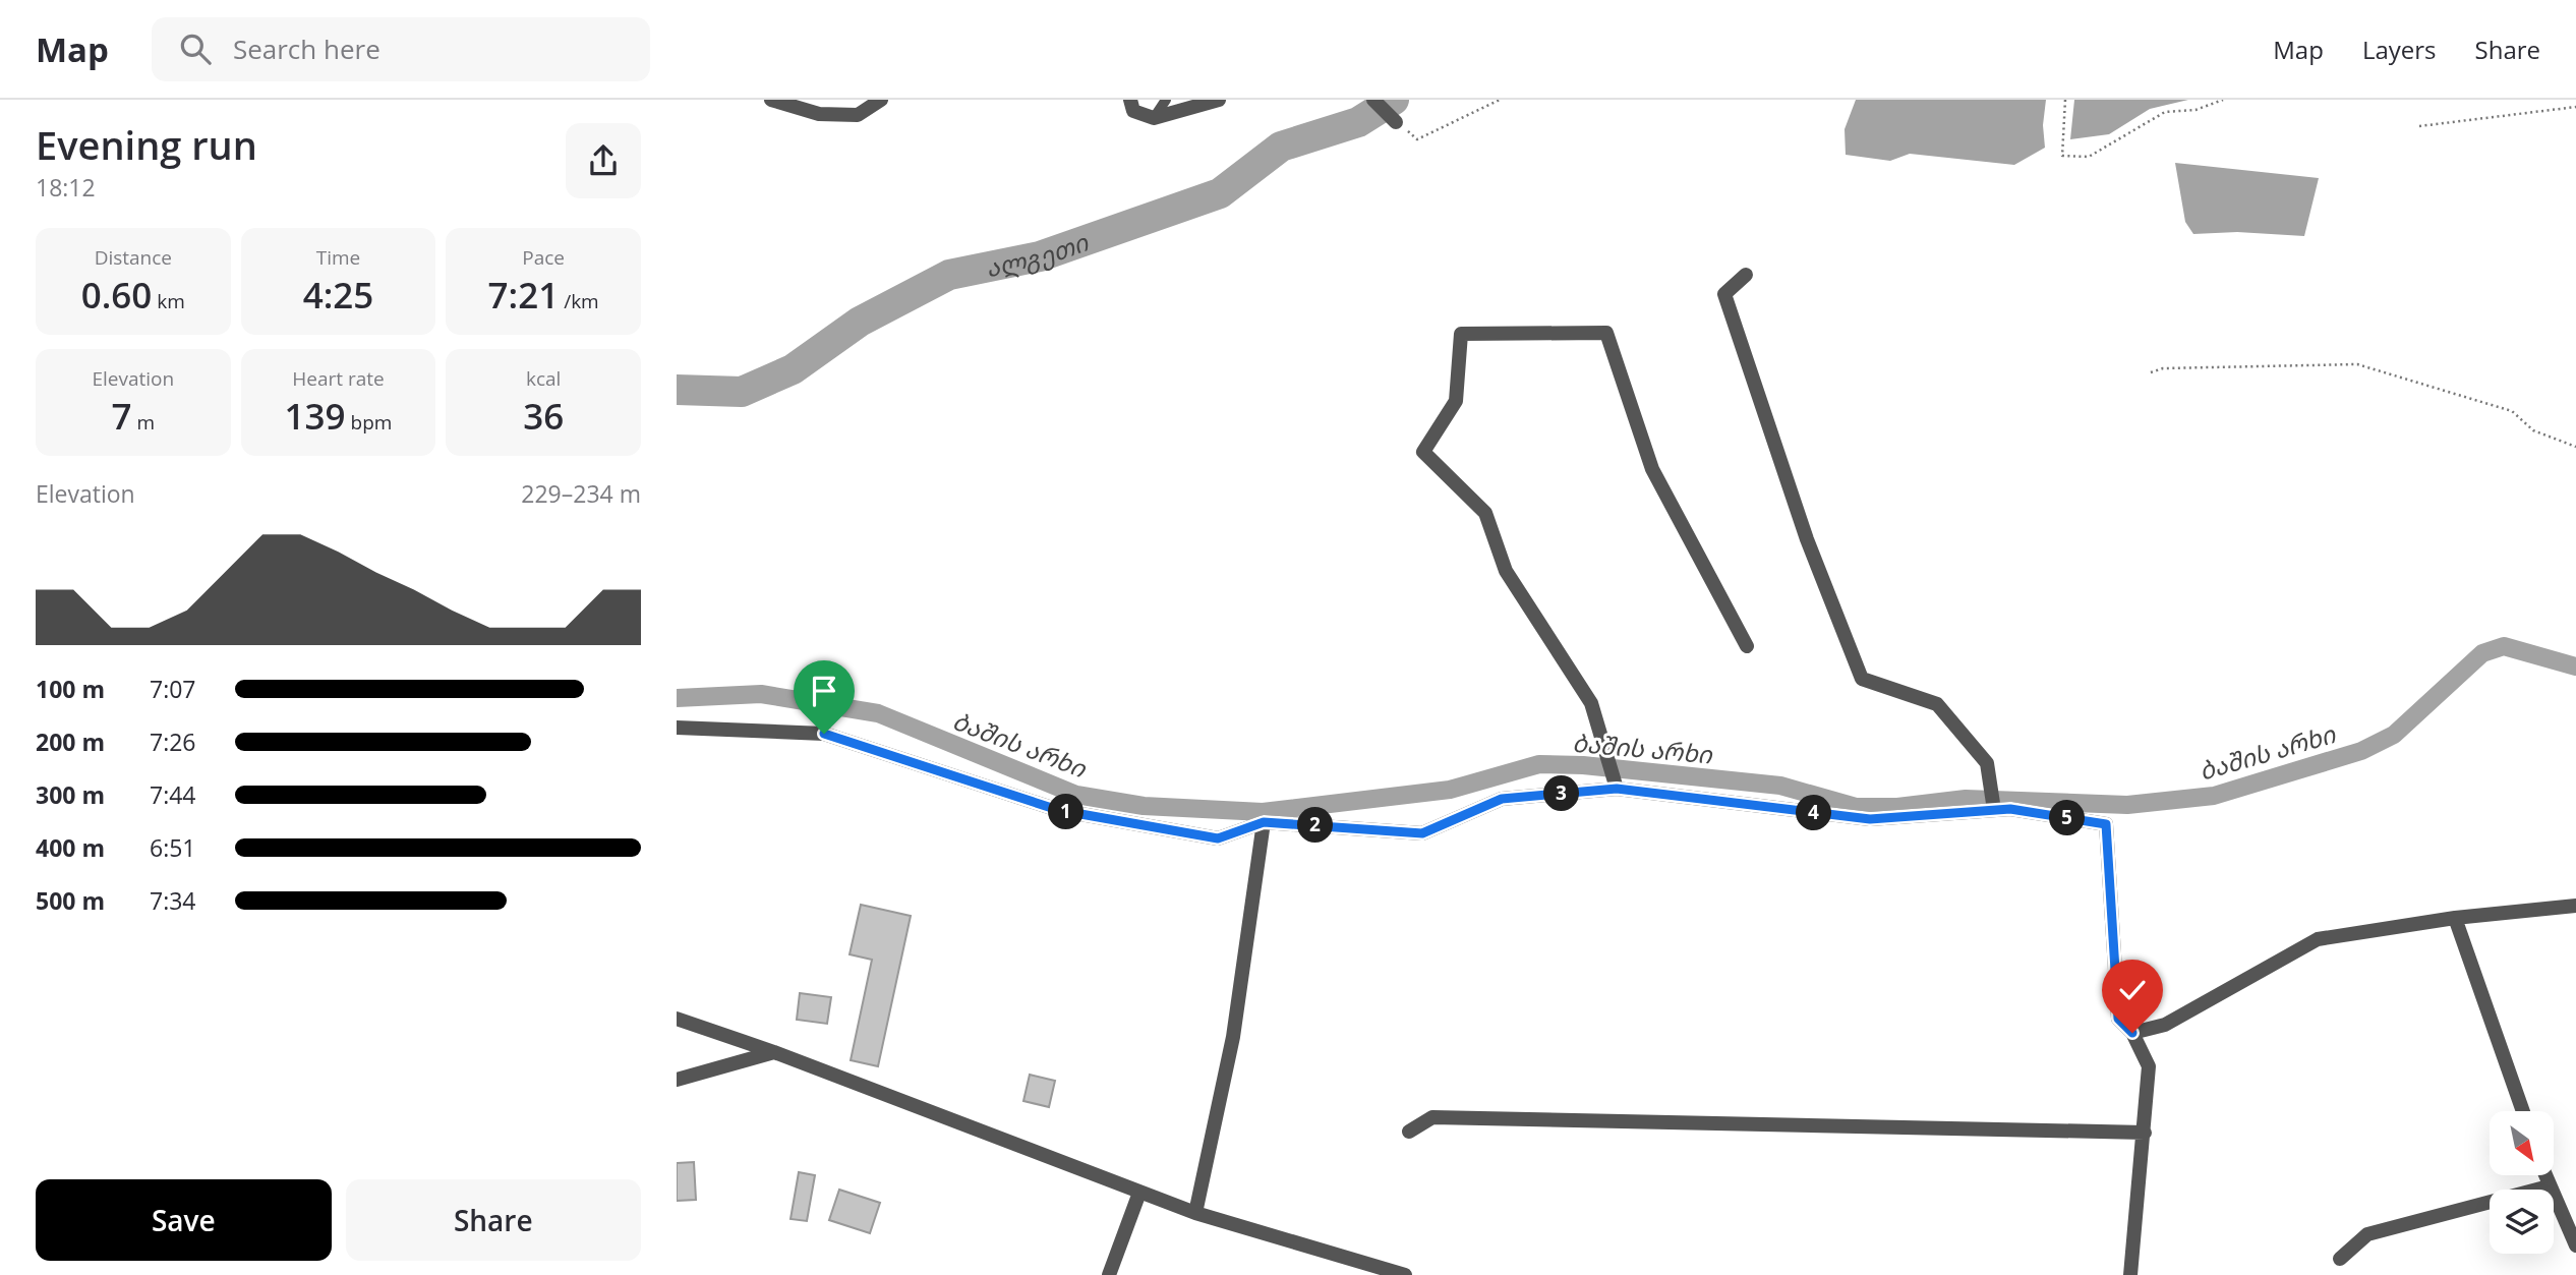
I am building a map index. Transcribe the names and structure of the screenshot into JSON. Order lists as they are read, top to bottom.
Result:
{
  "water": ["ალგეთი", "ბაშის არხი"],
  "north": "bottom right",
  "page": {
    "header": "Map",
    "search": "Search here",
    "nav": ["Map", "Layers", "Share"],
    "heading": ["Evening run", "18:12"],
    "stats": [
      ["Distance", "0.60 km"],
      ["Time", "4:25"],
      ["Pace", "7:21 /km"],
      ["Elevation", "7 m"],
      ["Heart rate", "139 bpm"],
      ["kcal", "36"]
    ],
    "chart": ["Elevation", "229–234 m"],
    "list": [
      {
        "name": "100 m",
        "note": "7:07"
      },
      {
        "name": "200 m",
        "note": "7:26"
      },
      {
        "name": "300 m",
        "note": "7:44"
      },
      {
        "name": "400 m",
        "note": "6:51"
      },
      {
        "name": "500 m",
        "note": "7:34"
      }
    ],
    "pins": [
      "3",
      "1",
      "4",
      "5",
      "2"
    ],
    "buttons": ["Save", "Share"]
  }
}
